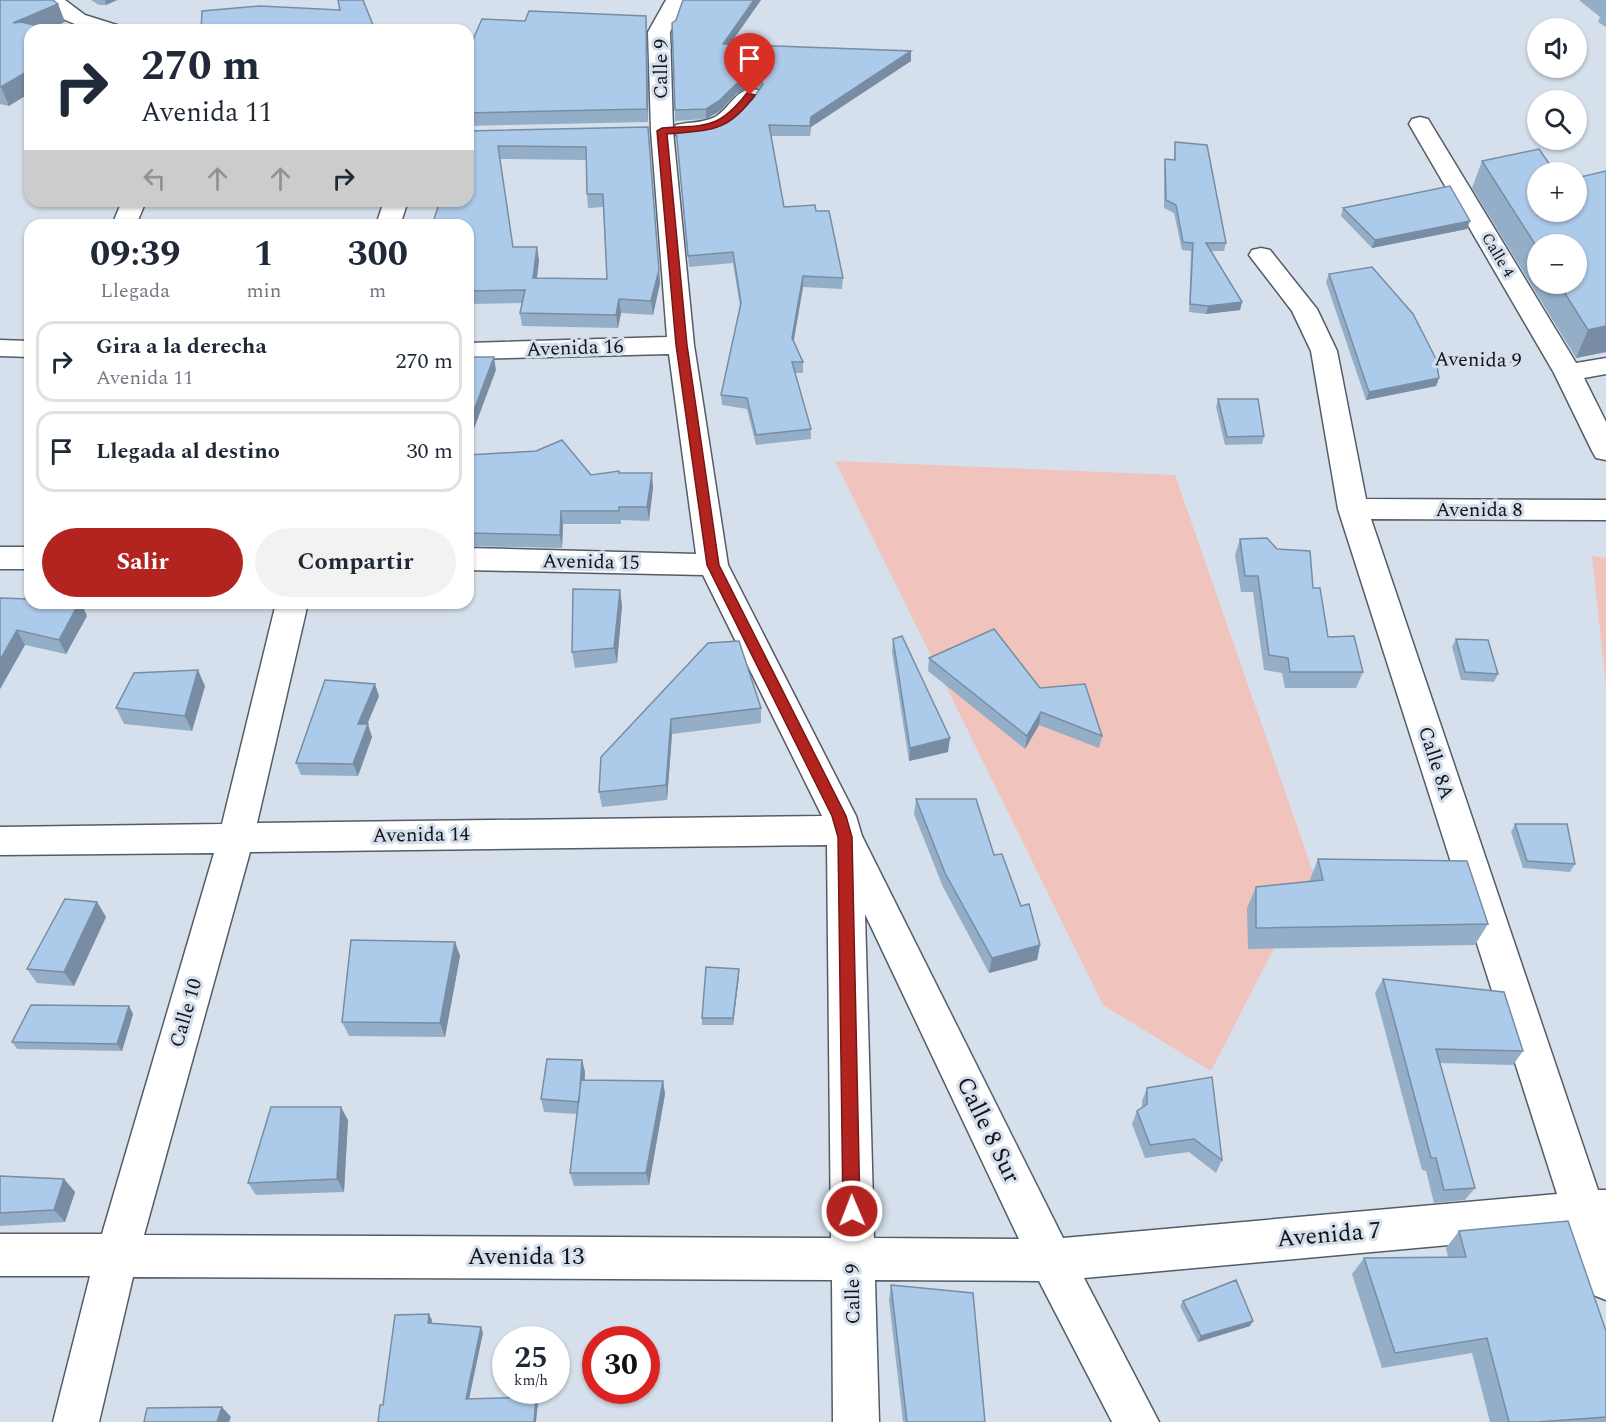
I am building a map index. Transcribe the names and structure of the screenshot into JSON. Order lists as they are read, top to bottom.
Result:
{
  "streets": {
    "street": [
      "Calle 9",
      "Calle 4",
      "Avenida 16",
      "Avenida 8",
      "Avenida 15",
      "Calle 8A",
      "Avenida 14",
      "Calle 10",
      "Calle 8 Sur",
      "Avenida 7",
      "Avenida 13"
    ],
    "path": ["Avenida 9"]
  },
  "crossings": [
    ["Calle 9", "Avenida 16"],
    ["Calle 9", "Avenida 15"],
    ["Calle 9", "Avenida 14"],
    ["Calle 9", "Calle 8 Sur"],
    ["Calle 9", "Avenida 13"],
    ["Calle 4", "Avenida 9"],
    ["Avenida 8", "Calle 8A"],
    ["Calle 8A", "Avenida 7"],
    ["Avenida 14", "Calle 10"],
    ["Avenida 14", "Calle 8 Sur"],
    ["Calle 10", "Avenida 13"],
    ["Calle 8 Sur", "Avenida 7"],
    ["Calle 8 Sur", "Avenida 13"],
    ["Avenida 7", "Avenida 13"]
  ],
  "page": {
    "map_buttons": ["+", "−"],
    "turn": ["270 m", "Avenida 11"],
    "eta": [
      "09:39",
      "Llegada",
      "1",
      "min",
      "300",
      "m"
    ],
    "list": [
      {
        "name": "Gira a la derecha",
        "note": "Avenida 11",
        "value": "270 m"
      },
      {
        "name": "Llegada al destino",
        "value": "30 m"
      }
    ],
    "buttons": ["Salir", "Compartir"],
    "speed": "25 km/h",
    "limit": "30"
  }
}
